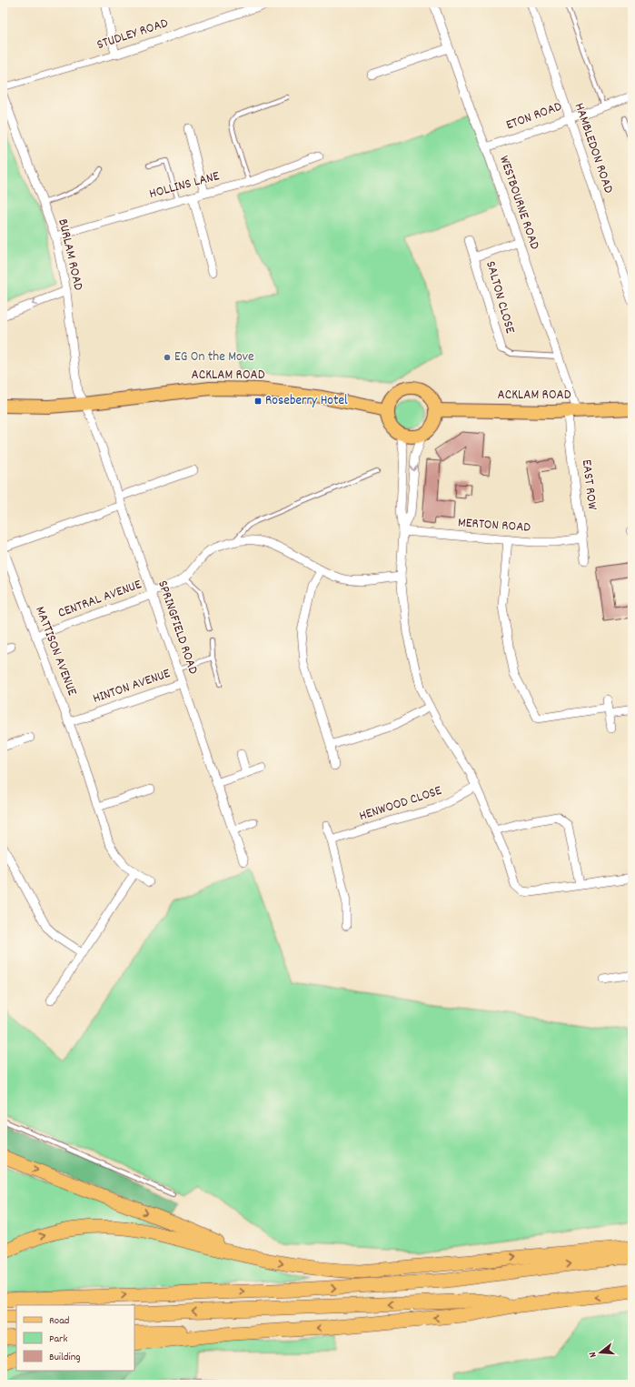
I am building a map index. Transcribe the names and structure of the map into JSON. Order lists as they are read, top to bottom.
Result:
{
  "streets": {
    "main road": ["ACKLAM ROAD"],
    "street": [
      "STUDLEY ROAD",
      "ETON ROAD",
      "HAMBLEDON ROAD",
      "HOLLINS LANE",
      "WESTBOURNE ROAD",
      "BURLAM ROAD",
      "SALTON CLOSE",
      "EAST ROW",
      "MERTON ROAD",
      "CENTRAL AVENUE",
      "SPRINGFIELD ROAD",
      "MATTISON AVENUE",
      "HINTON AVENUE",
      "HENWOOD CLOSE"
    ]
  },
  "crossings": [
    ["ETON ROAD", "HAMBLEDON ROAD"],
    ["ETON ROAD", "WESTBOURNE ROAD"],
    ["HOLLINS LANE", "BURLAM ROAD"],
    ["WESTBOURNE ROAD", "SALTON CLOSE"],
    ["WESTBOURNE ROAD", "ACKLAM ROAD"],
    ["WESTBOURNE ROAD", "EAST ROW"],
    ["BURLAM ROAD", "ACKLAM ROAD"],
    ["BURLAM ROAD", "SPRINGFIELD ROAD"],
    ["ACKLAM ROAD", "EAST ROW"],
    ["ACKLAM ROAD", "SPRINGFIELD ROAD"],
    ["EAST ROW", "MERTON ROAD"],
    ["CENTRAL AVENUE", "SPRINGFIELD ROAD"],
    ["CENTRAL AVENUE", "MATTISON AVENUE"],
    ["SPRINGFIELD ROAD", "HINTON AVENUE"],
    ["MATTISON AVENUE", "HINTON AVENUE"]
  ],
  "places": {
    "other": ["EG On the Move"],
    "transit": ["Roseberry Hotel"]
  },
  "legend": ["Road", "Park", "Building"],
  "north": "left"
}
